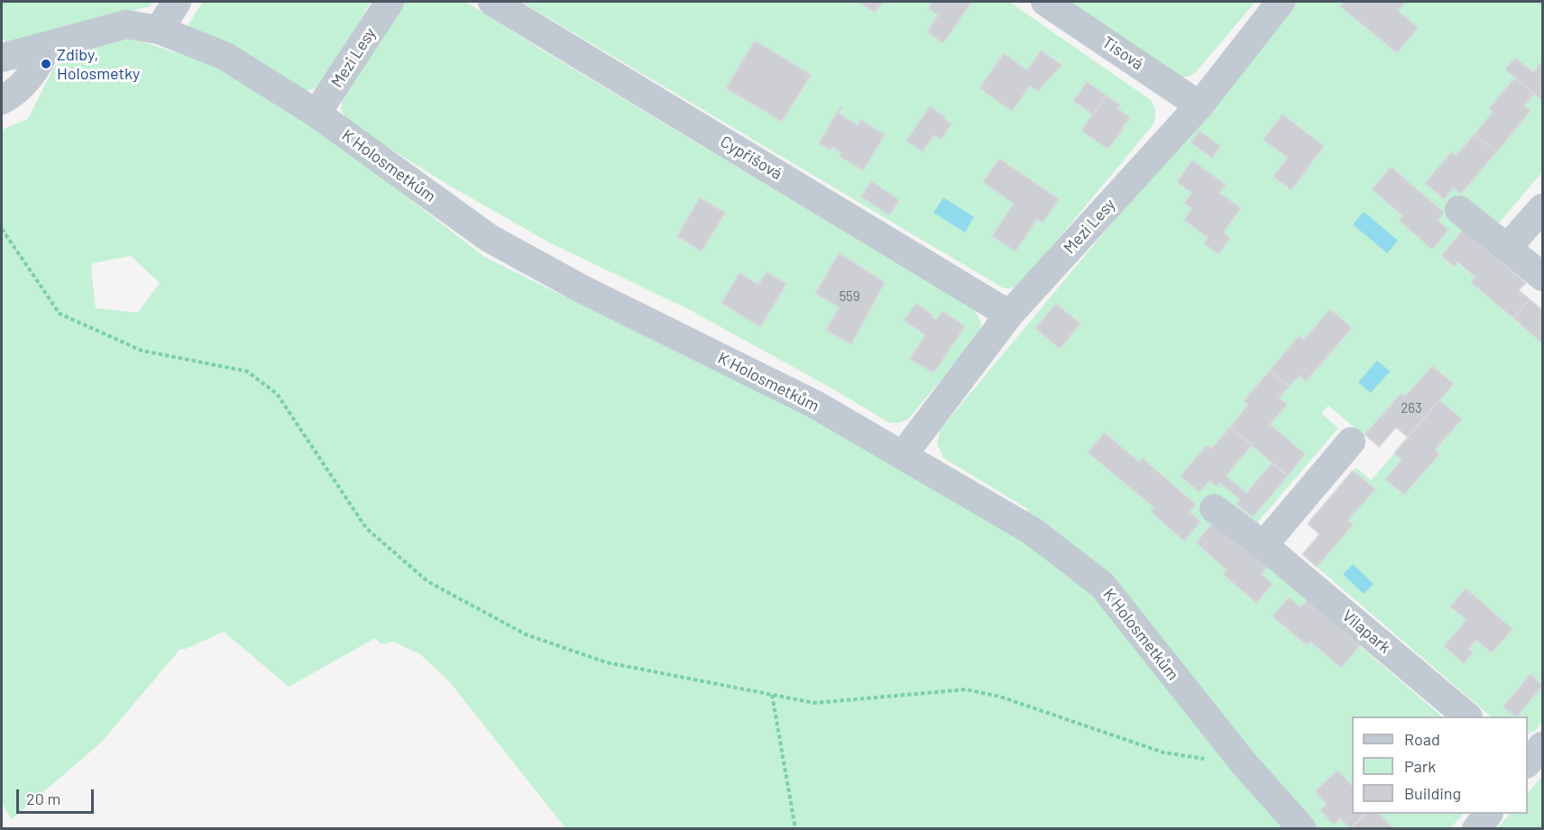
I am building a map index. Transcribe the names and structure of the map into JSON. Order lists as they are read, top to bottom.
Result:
{
  "streets": {
    "street": [
      "Tisová",
      "Mezi Lesy",
      "Cypřišová",
      "K Holosmetkům",
      "Vilapark"
    ]
  },
  "crossings": [
    ["Tisová", "Mezi Lesy"],
    ["Mezi Lesy", "Cypřišová"],
    ["Mezi Lesy", "K Holosmetkům"]
  ],
  "places": ["Zdiby, Holosmetky"],
  "house_numbers": ["559", "263"],
  "legend": ["Road", "Park", "Building"],
  "scale_bar": "20 m"
}
